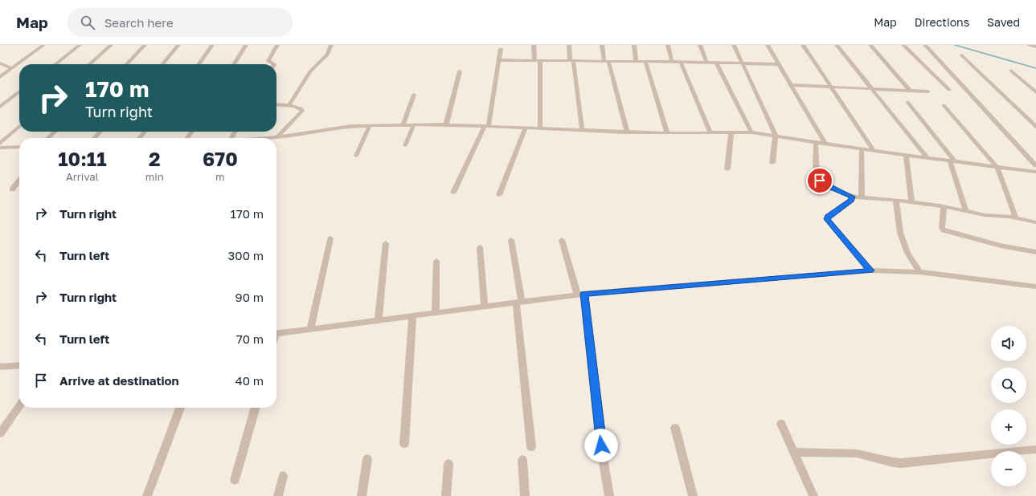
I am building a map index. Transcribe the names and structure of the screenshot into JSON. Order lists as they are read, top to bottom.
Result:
{
  "page": {
    "header": "Map",
    "search": "Search here",
    "nav": ["Map", "Directions", "Saved"],
    "turn": ["170 m", "Turn right"],
    "eta": [
      "10:11",
      "Arrival",
      "2",
      "min",
      "670",
      "m"
    ],
    "list": [
      {
        "name": "Turn right",
        "value": "170 m"
      },
      {
        "name": "Turn left",
        "value": "300 m"
      },
      {
        "name": "Turn right",
        "value": "90 m"
      },
      {
        "name": "Turn left",
        "value": "70 m"
      },
      {
        "name": "Arrive at destination",
        "value": "40 m"
      }
    ],
    "map_buttons": ["+", "−"]
  }
}
